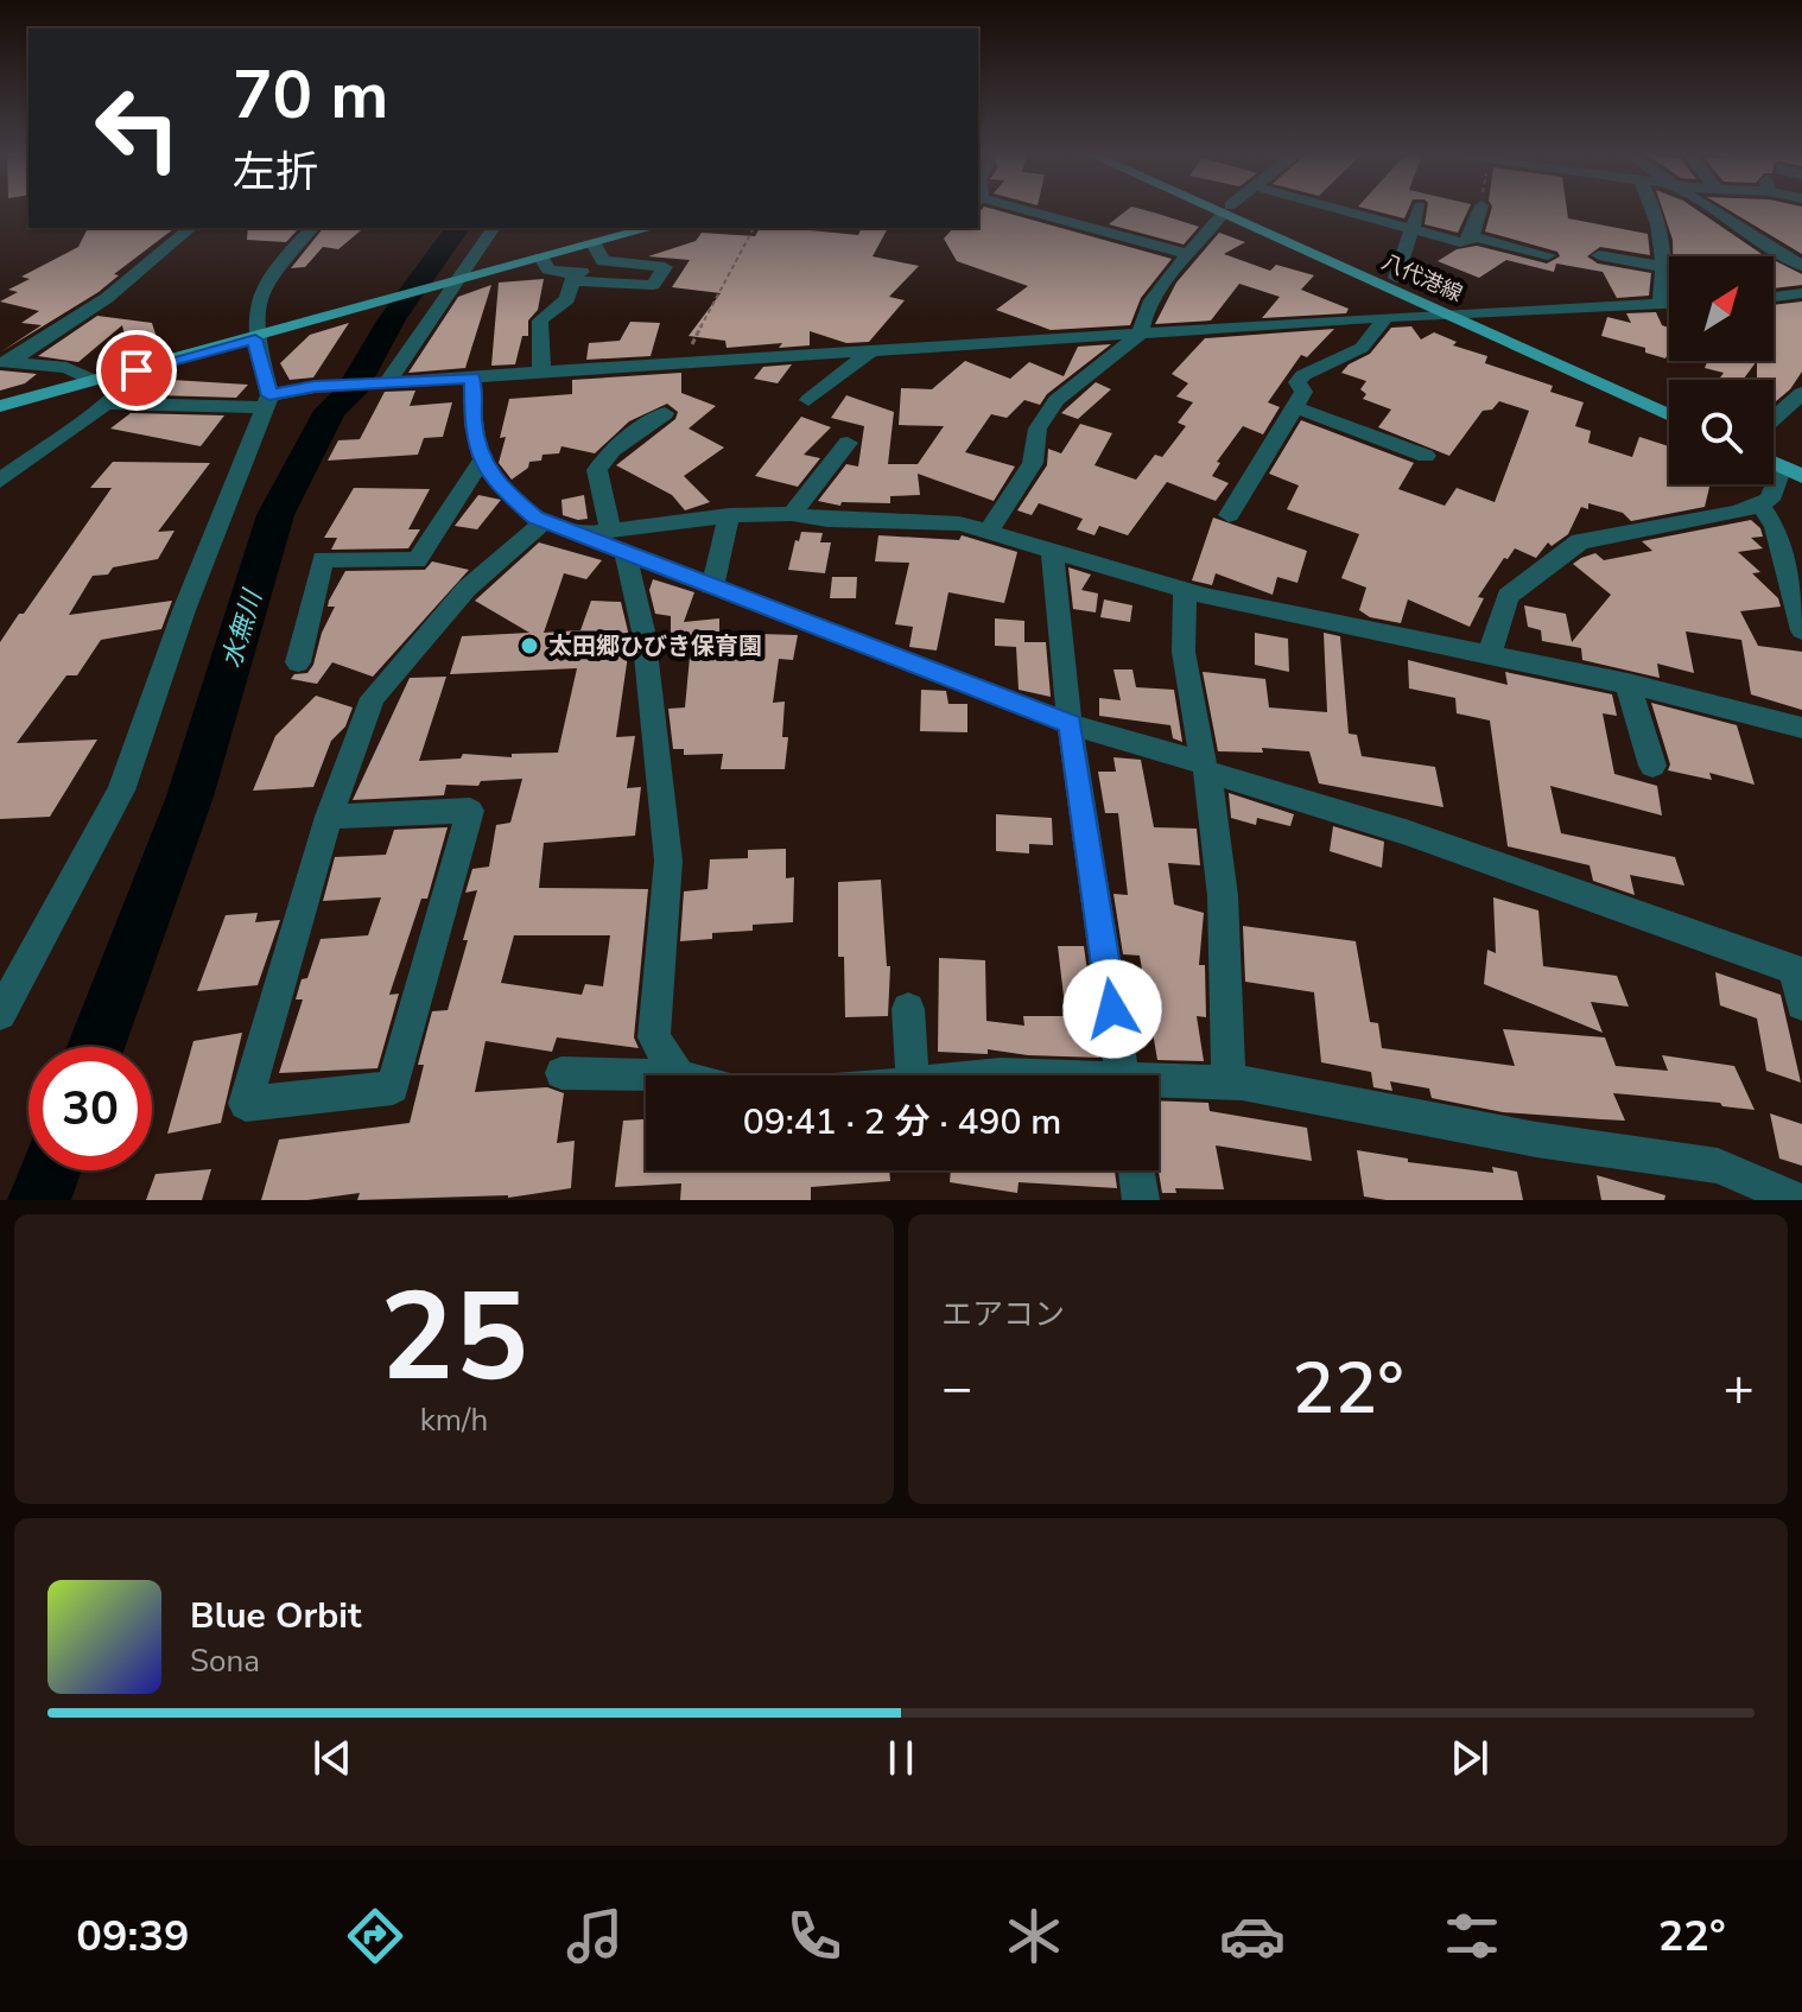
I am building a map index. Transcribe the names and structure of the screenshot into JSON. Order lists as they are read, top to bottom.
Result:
{
  "streets": {
    "main road": ["八代港線"]
  },
  "water": ["水無川"],
  "places": ["太田郷ひびき保育園"],
  "north": "top right",
  "page": {
    "turn": ["70 m", "左折"],
    "limit": "30",
    "trip": "09:41 · 2 分 · 490 m",
    "tile": [
      ["25", "km/h"],
      "エアコン"
    ],
    "heat": ["−", "22°", "+"],
    "song": ["Blue Orbit", "Sona"],
    "tabs": ["09:39", "22°"]
  }
}
